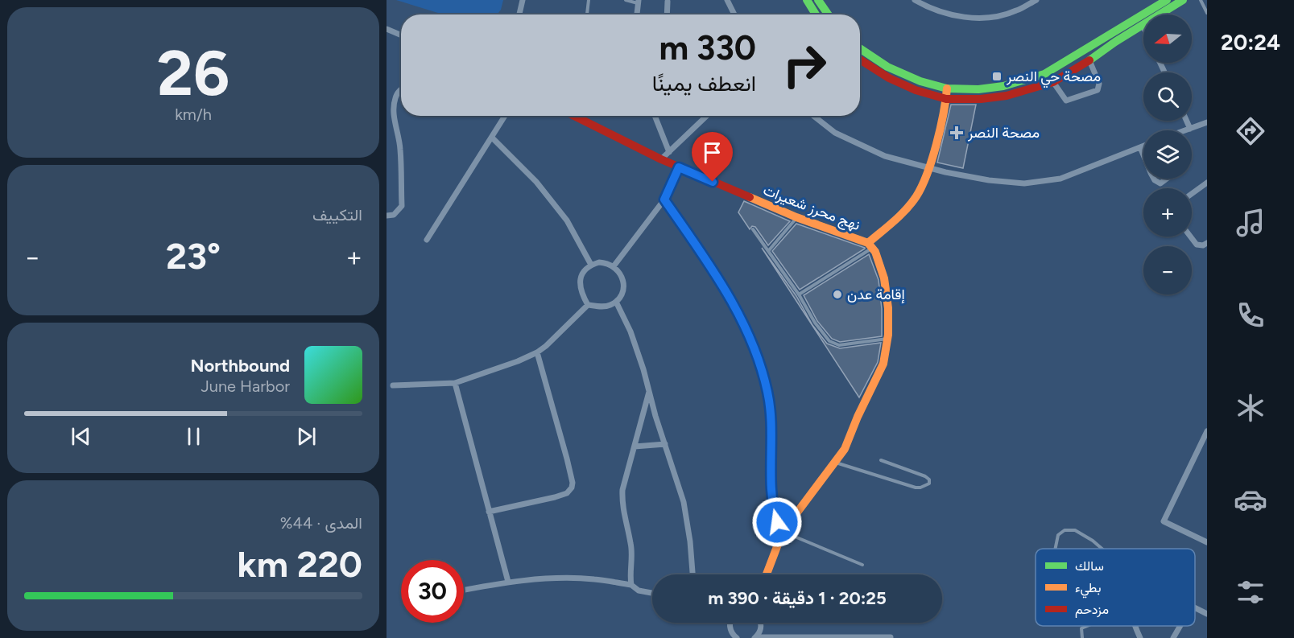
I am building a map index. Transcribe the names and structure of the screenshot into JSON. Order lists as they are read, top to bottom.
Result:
{
  "streets": {
    "street": ["نهج محرز شعيرات"]
  },
  "places": {
    "transit": ["مصحة حي النصر"],
    "health": ["مصحة النصر"],
    "other": ["إقامة عدن"]
  },
  "legend": ["سالك", "بطيء", "مزدحم"],
  "north": "left",
  "page": {
    "tabs": "20:24",
    "tile": [
      ["26", "km/h"],
      "التكييف",
      ["المدى · 44%", "220 km"]
    ],
    "map_buttons": ["+", "−"],
    "turn": ["330 m", "انعطف يمينًا"],
    "heat": ["−", "23°", "+"],
    "song": ["Northbound", "June Harbor"],
    "limit": "30",
    "trip": "20:25 · 1 دقيقة · 390 m"
  }
}
